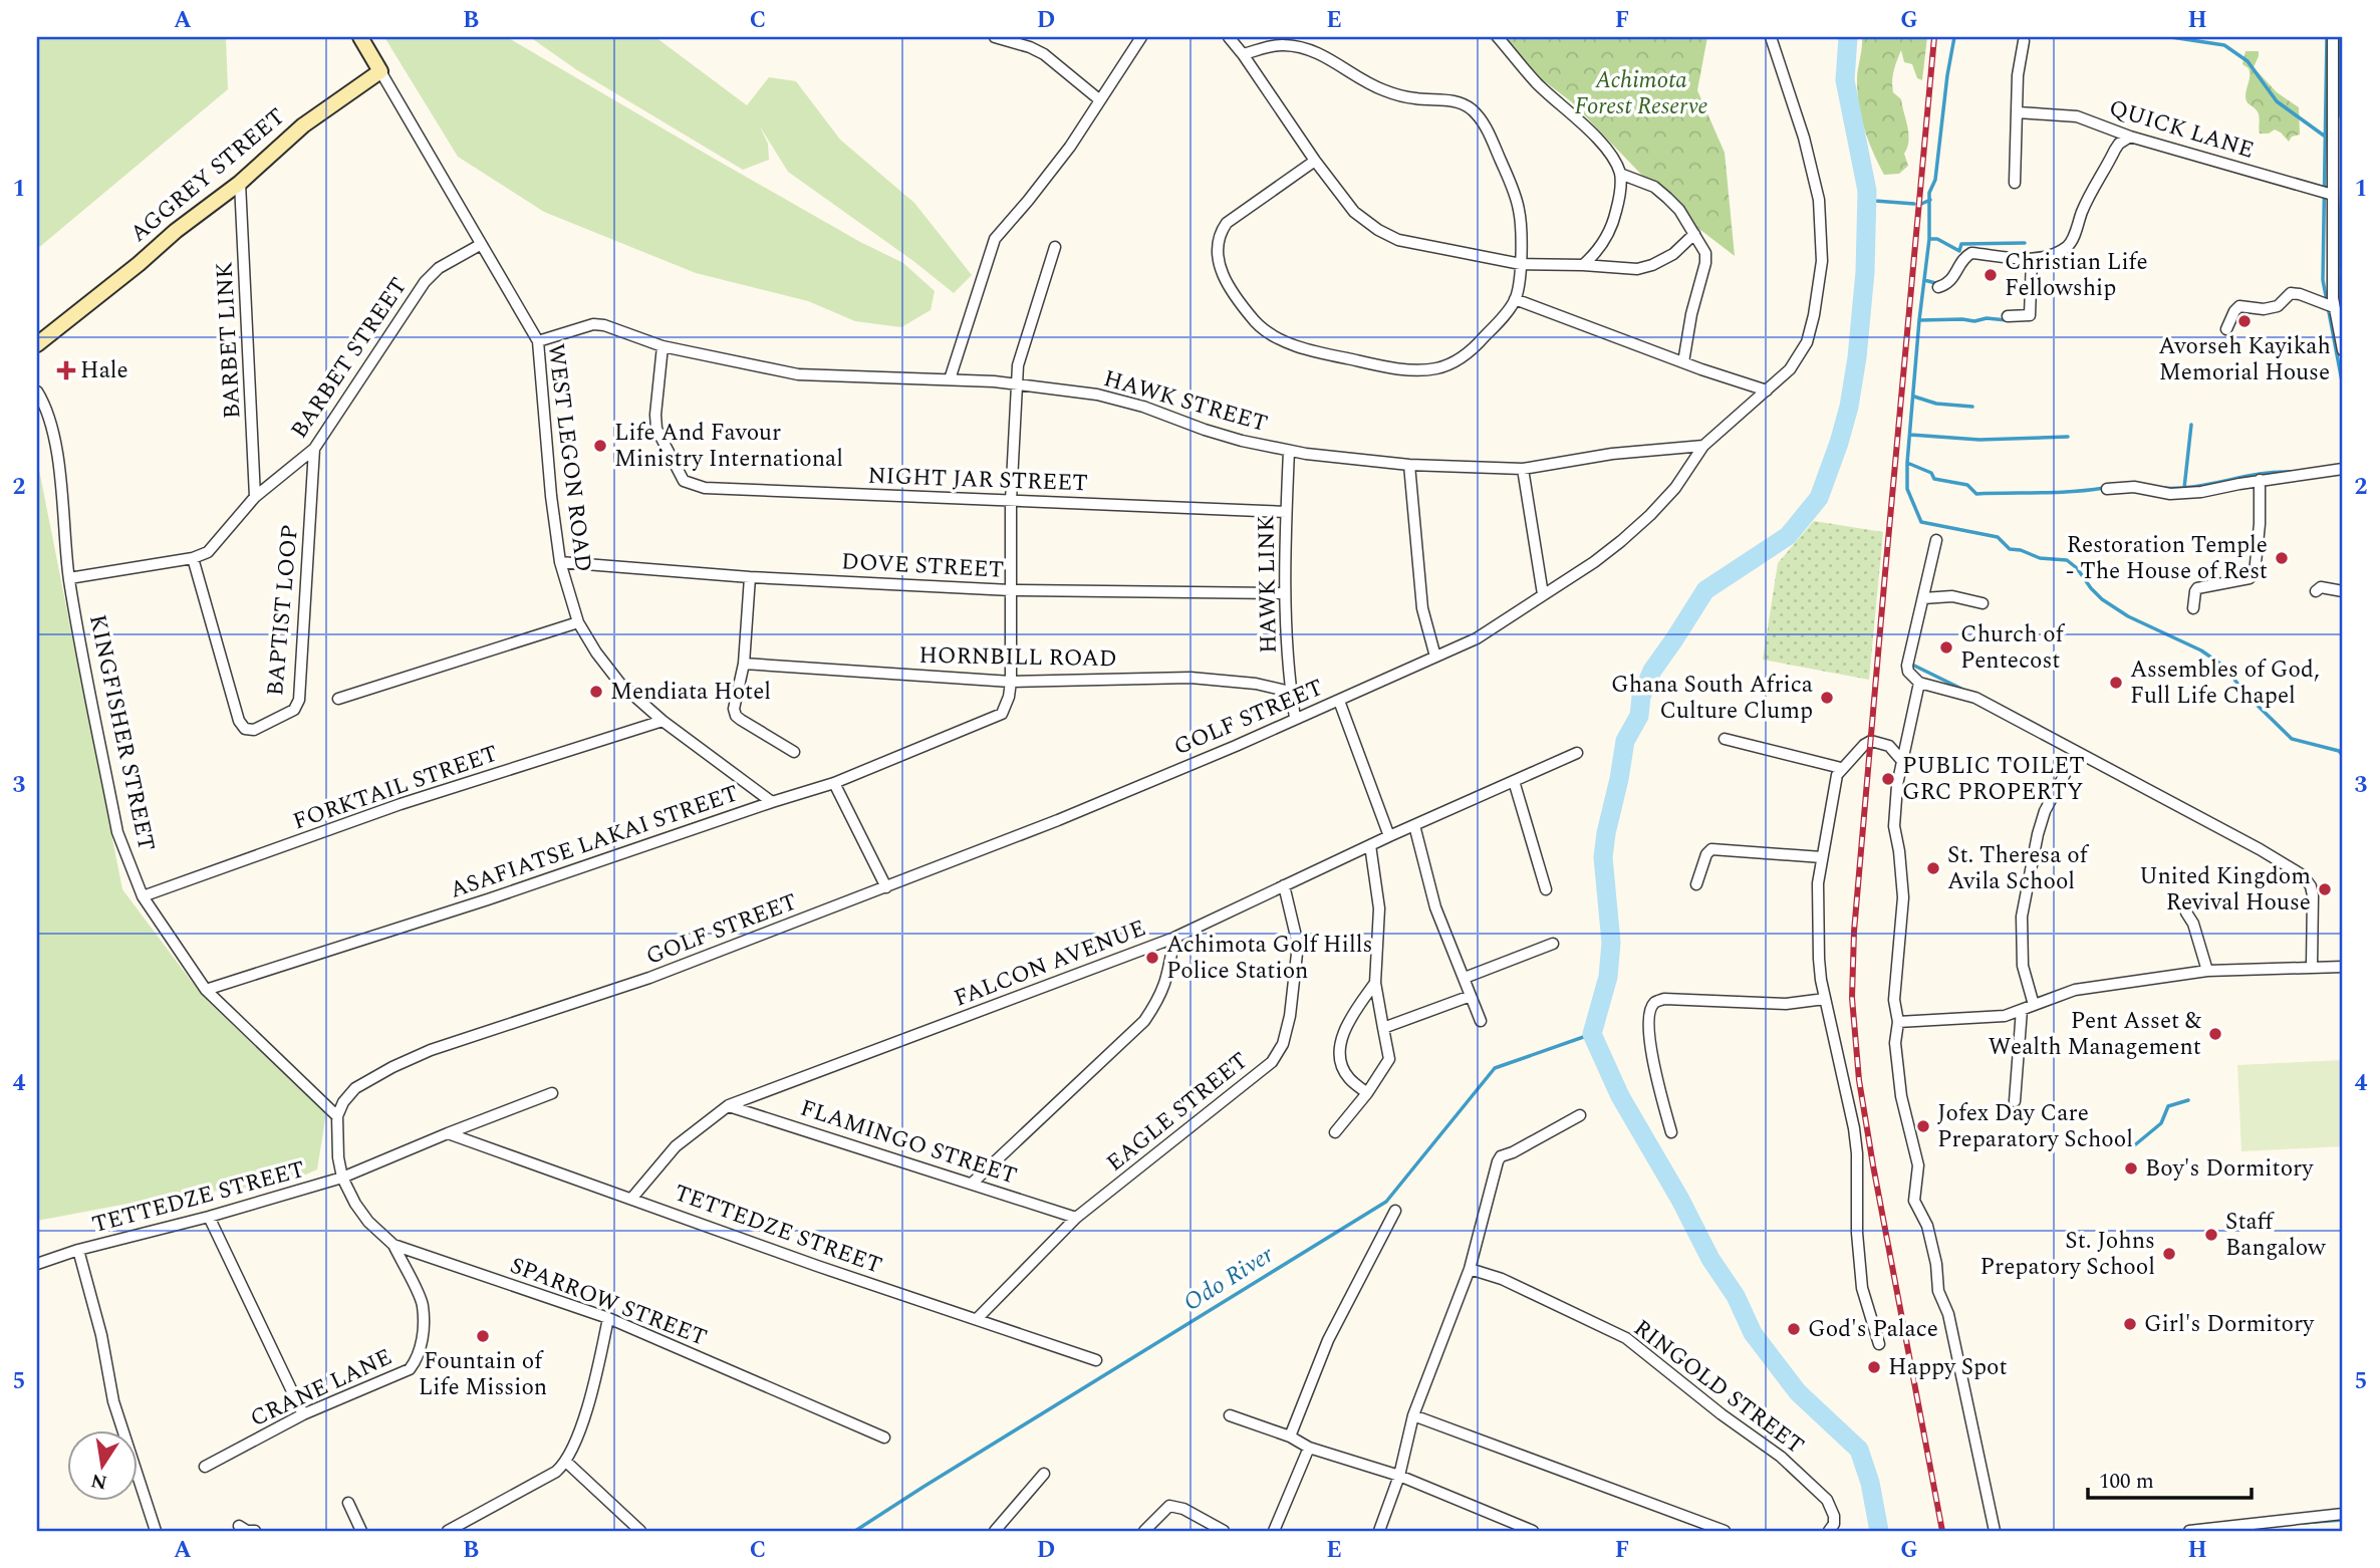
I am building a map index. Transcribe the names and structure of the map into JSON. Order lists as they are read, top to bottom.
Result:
{
  "streets": {
    "main road": ["AGGREY STREET"],
    "street": [
      "QUICK LANE",
      "BARBET LINK",
      "BARBET STREET",
      "HAWK STREET",
      "WEST LEGON ROAD",
      "NIGHT JAR STREET",
      "DOVE STREET",
      "HAWK LINK",
      "BAPTIST LOOP",
      "HORNBILL ROAD",
      "GOLF STREET",
      "KINGFISHER STREET",
      "FORKTAIL STREET",
      "ASAFIATSE LAKAI STREET",
      "FALCON AVENUE",
      "EAGLE STREET",
      "FLAMINGO STREET",
      "TETTEDZE STREET",
      "SPARROW STREET",
      "RINGOLD STREET",
      "CRANE LANE"
    ]
  },
  "crossings": [
    ["AGGREY STREET", "BARBET LINK"],
    ["AGGREY STREET", "WEST LEGON ROAD"],
    ["BARBET LINK", "BARBET STREET"],
    ["BARBET STREET", "WEST LEGON ROAD"],
    ["BARBET STREET", "BAPTIST LOOP"],
    ["BARBET STREET", "KINGFISHER STREET"],
    ["HAWK STREET", "WEST LEGON ROAD"],
    ["HAWK STREET", "NIGHT JAR STREET"],
    ["HAWK STREET", "HAWK LINK"],
    ["HAWK STREET", "GOLF STREET"],
    ["WEST LEGON ROAD", "DOVE STREET"],
    ["WEST LEGON ROAD", "FORKTAIL STREET"],
    ["WEST LEGON ROAD", "ASAFIATSE LAKAI STREET"],
    ["NIGHT JAR STREET", "HAWK LINK"],
    ["DOVE STREET", "HAWK LINK"],
    ["HAWK LINK", "HORNBILL ROAD"],
    ["HAWK LINK", "GOLF STREET"],
    ["HORNBILL ROAD", "ASAFIATSE LAKAI STREET"],
    ["GOLF STREET", "KINGFISHER STREET"],
    ["KINGFISHER STREET", "FORKTAIL STREET"],
    ["KINGFISHER STREET", "ASAFIATSE LAKAI STREET"],
    ["FALCON AVENUE", "EAGLE STREET"],
    ["FALCON AVENUE", "FLAMINGO STREET"],
    ["FALCON AVENUE", "TETTEDZE STREET"],
    ["EAGLE STREET", "FLAMINGO STREET"],
    ["EAGLE STREET", "TETTEDZE STREET"],
    ["TETTEDZE STREET", "SPARROW STREET"],
    ["SPARROW STREET", "CRANE LANE"]
  ],
  "water": ["Odo River"],
  "parks": ["Achimota Forest Reserve"],
  "places": {
    "other": [
      "Christian Life Fellowship",
      "Avorseh Kayikah Memorial House",
      "Life And Favour Ministry International",
      "Restoration Temple - The House of Rest",
      "Church of Pentecost",
      "Assembles of God, Full Life Chapel",
      "Mendiata Hotel",
      "Ghana South Africa Culture Clump",
      "PUBLIC TOILET GRC PROPERTY",
      "St. Theresa of Avila School",
      "United Kingdom Revival House",
      "Achimota Golf Hills Police Station",
      "Pent Asset & Wealth Management",
      "Jofex Day Care Preparatory School",
      "Boy's Dormitory",
      "Staff Bangalow",
      "St. Johns Prepatory School",
      "Girl's Dormitory",
      "God's Palace",
      "Fountain of Life Mission",
      "Happy Spot"
    ],
    "health": ["Hale"]
  },
  "scale_bar": "100 m",
  "north": "bottom",
  "grid": {
    "columns": [
      "A",
      "B",
      "C",
      "D",
      "E",
      "F",
      "G",
      "H"
    ],
    "rows": [
      "1",
      "2",
      "3",
      "4",
      "5"
    ]
  }
}
